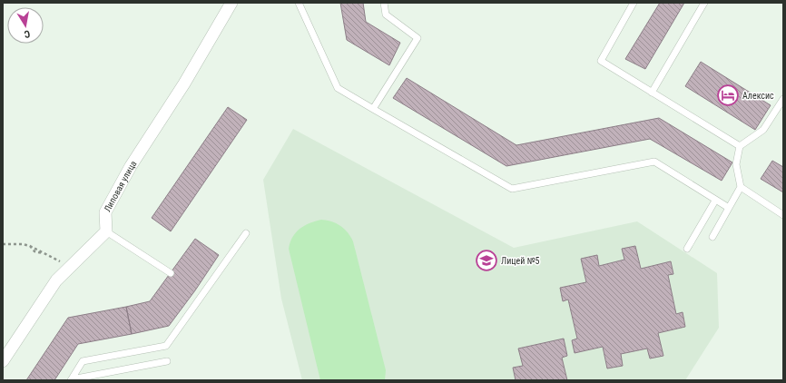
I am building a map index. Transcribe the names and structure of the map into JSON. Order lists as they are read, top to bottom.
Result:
{
  "streets": {
    "street": ["Липовая улица"]
  },
  "places": {
    "hotel": ["Алексис"],
    "school or university": ["Лицей №5"]
  },
  "north": "bottom"
}
